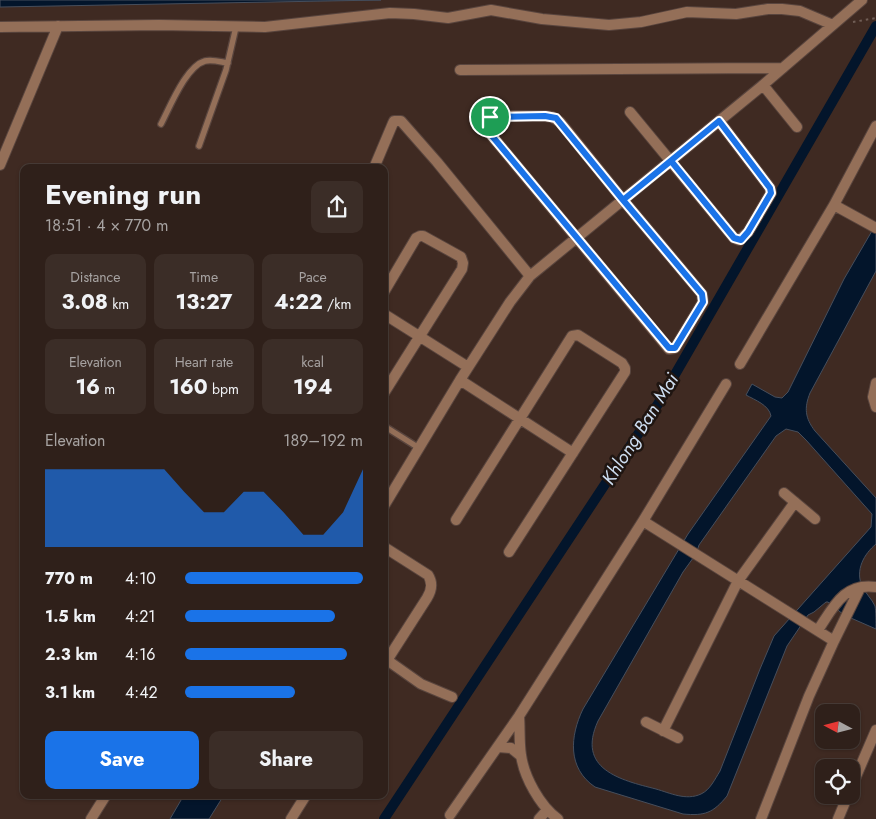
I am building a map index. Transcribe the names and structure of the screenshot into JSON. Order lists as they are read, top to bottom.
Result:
{
  "water": ["Khlong Ban Mai"],
  "north": "left",
  "page": {
    "heading": ["Evening run", "18:51 · 4 × 770 m"],
    "stats": [
      ["Distance", "3.08 km"],
      ["Time", "13:27"],
      ["Pace", "4:22 /km"],
      ["Elevation", "16 m"],
      ["Heart rate", "160 bpm"],
      ["kcal", "194"]
    ],
    "chart": ["Elevation", "189–192 m"],
    "list": [
      {
        "name": "770 m",
        "note": "4:10"
      },
      {
        "name": "1.5 km",
        "note": "4:21"
      },
      {
        "name": "2.3 km",
        "note": "4:16"
      },
      {
        "name": "3.1 km",
        "note": "4:42"
      }
    ],
    "buttons": ["Save", "Share"]
  }
}
